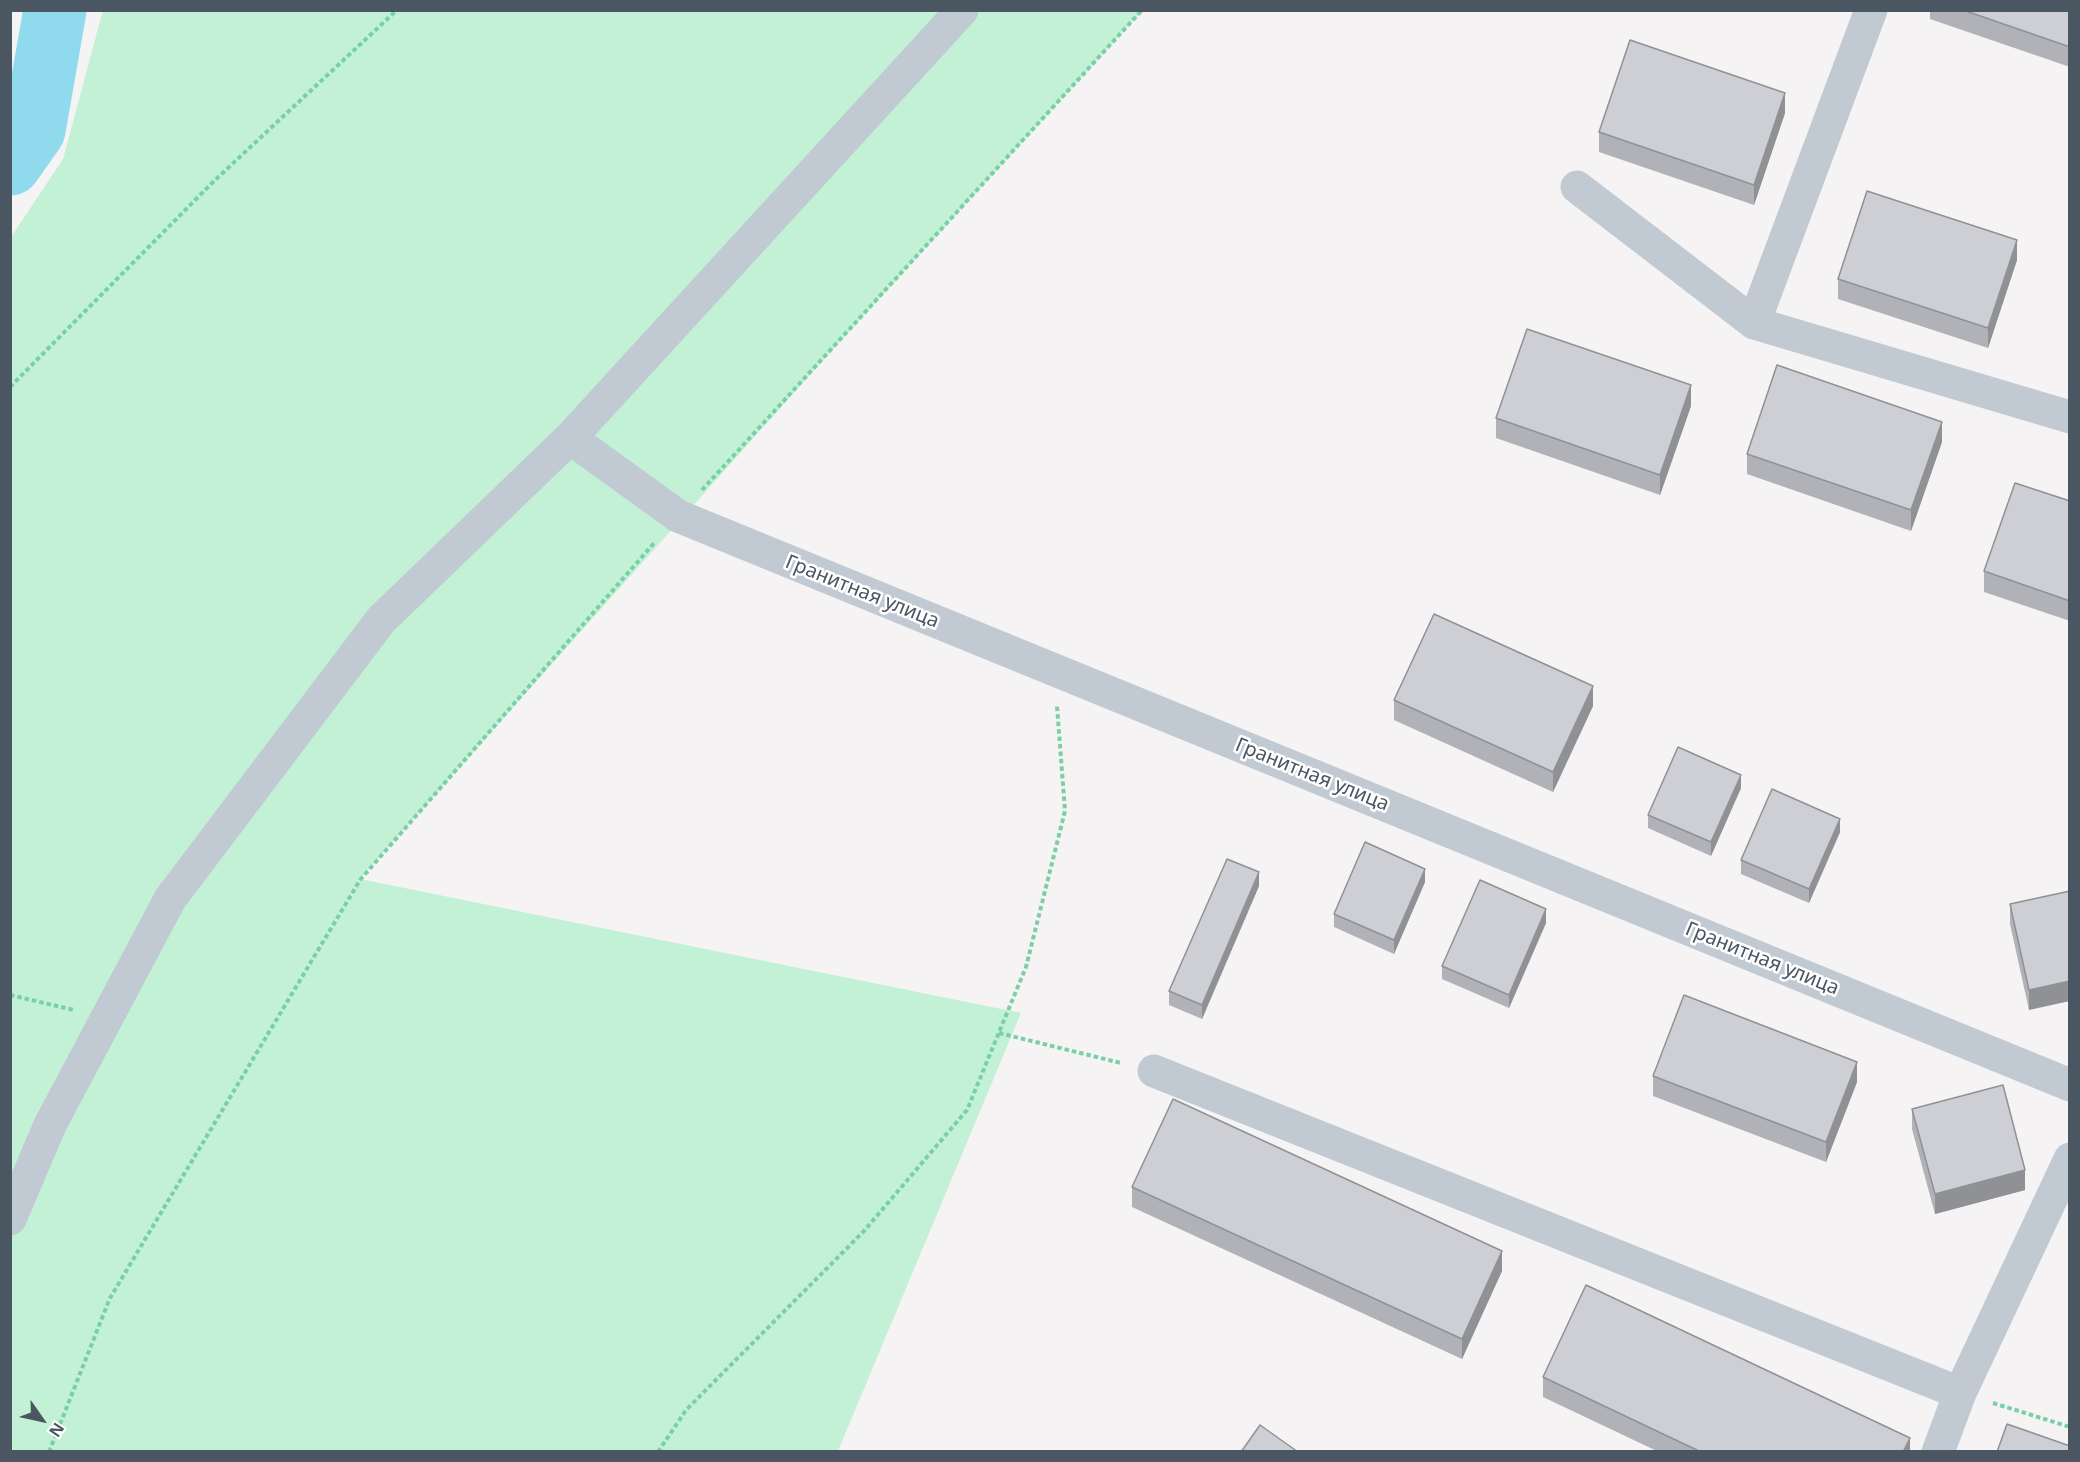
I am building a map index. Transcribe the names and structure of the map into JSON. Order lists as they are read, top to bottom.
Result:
{
  "streets": {
    "street": ["Гранитная улица"]
  },
  "north": "bottom right"
}
